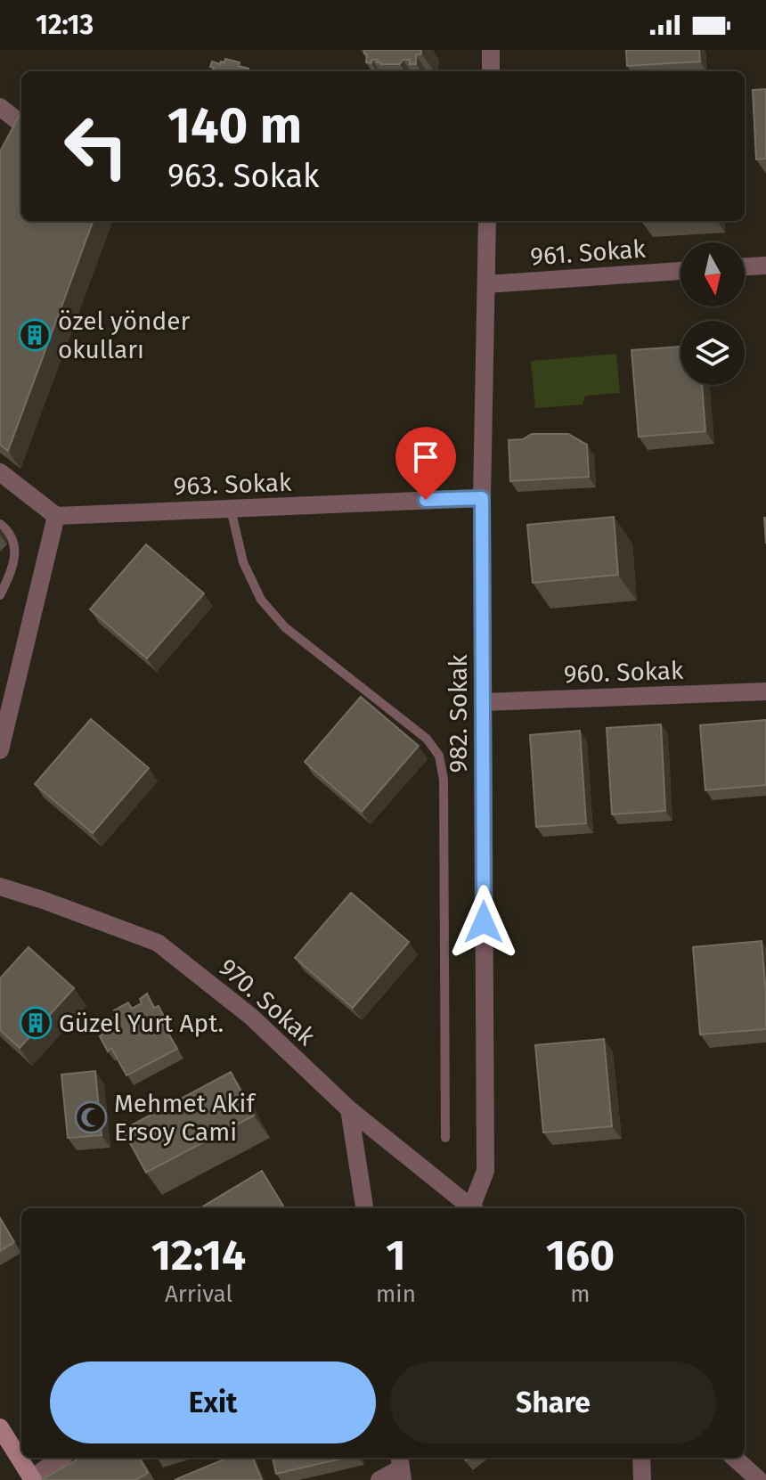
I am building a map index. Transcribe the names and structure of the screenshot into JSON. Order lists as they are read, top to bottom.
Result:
{
  "streets": {
    "street": [
      "961. Sokak",
      "963. Sokak",
      "960. Sokak",
      "982. Sokak",
      "970. Sokak"
    ]
  },
  "crossings": [
    ["961. Sokak", "982. Sokak"],
    ["963. Sokak", "982. Sokak"],
    ["960. Sokak", "982. Sokak"]
  ],
  "places": {
    "building": ["özel yönder okulları", "Güzel Yurt Apt."],
    "mosque": ["Mehmet Akif Ersoy Cami"]
  },
  "north": "bottom",
  "page": {
    "status": "12:13",
    "turn": ["140 m", "963. Sokak"],
    "eta": [
      "12:14",
      "Arrival",
      "1",
      "min",
      "160",
      "m"
    ],
    "buttons": ["Exit", "Share"]
  }
}
